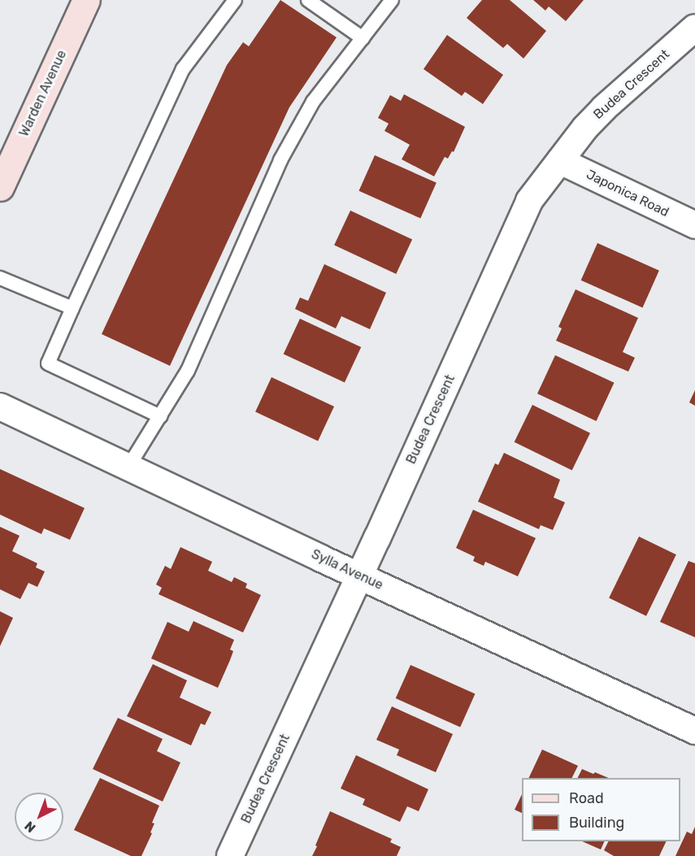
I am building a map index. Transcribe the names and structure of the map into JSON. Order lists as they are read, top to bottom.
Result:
{
  "streets": {
    "main road": ["Warden Avenue"],
    "street": ["Budea Crescent", "Japonica Road", "Sylla Avenue"]
  },
  "crossings": [
    ["Budea Crescent", "Japonica Road"],
    ["Budea Crescent", "Sylla Avenue"]
  ],
  "legend": ["Road", "Building"],
  "north": "bottom left"
}
